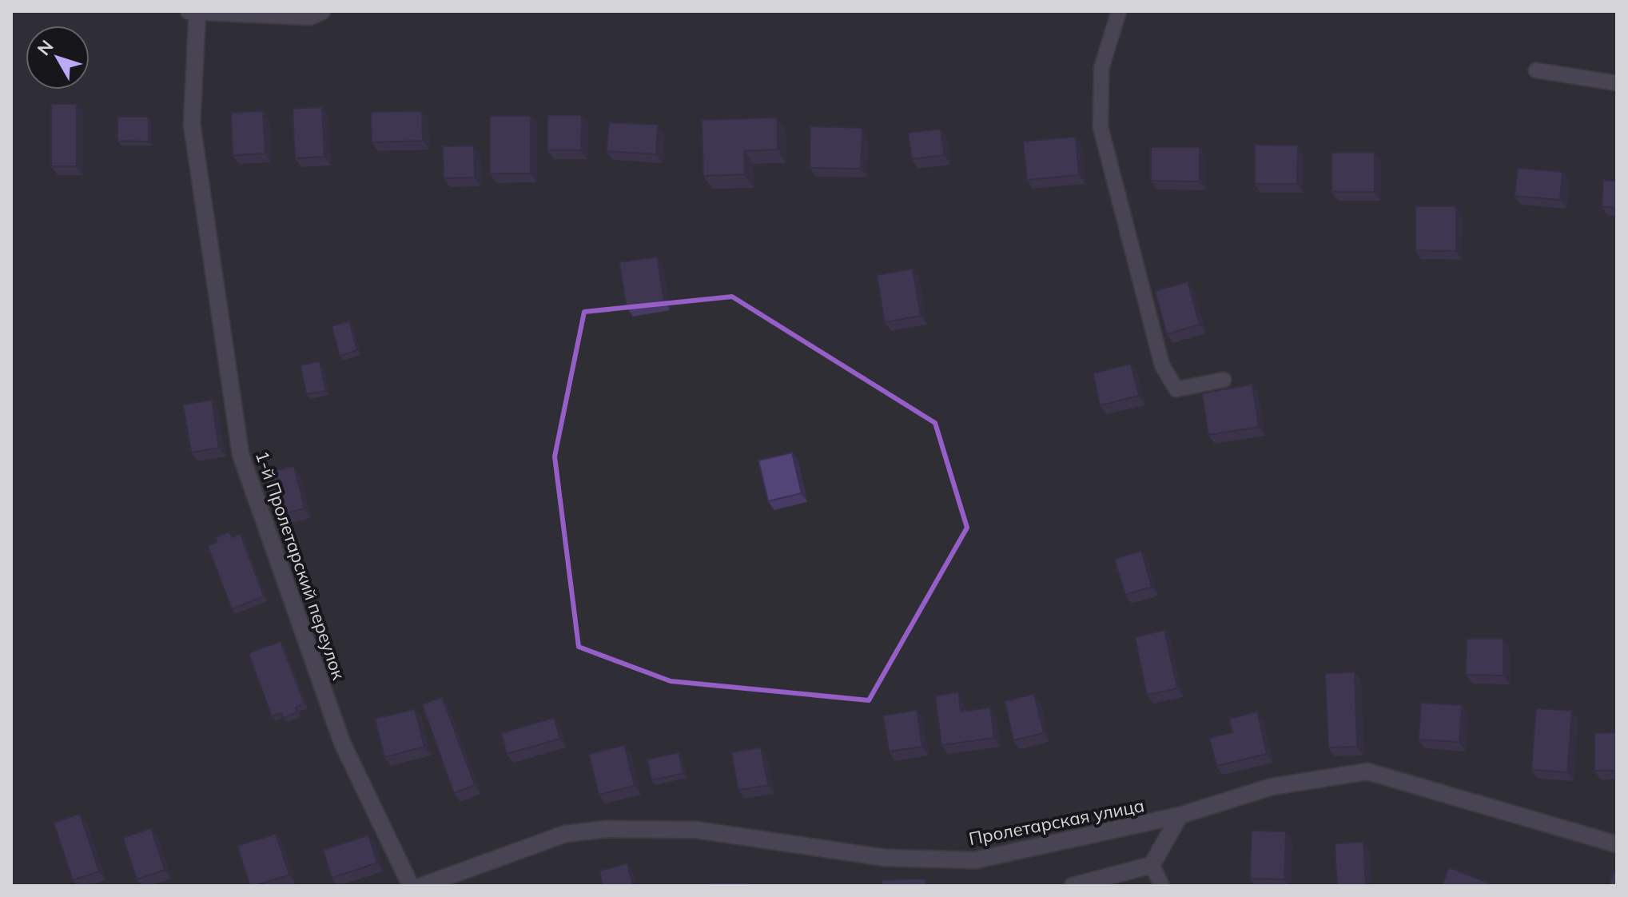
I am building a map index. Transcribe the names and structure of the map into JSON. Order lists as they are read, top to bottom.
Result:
{
  "streets": {
    "street": ["1-й Пролетарский переулок", "Пролетарская улица"]
  },
  "north": "top left"
}
